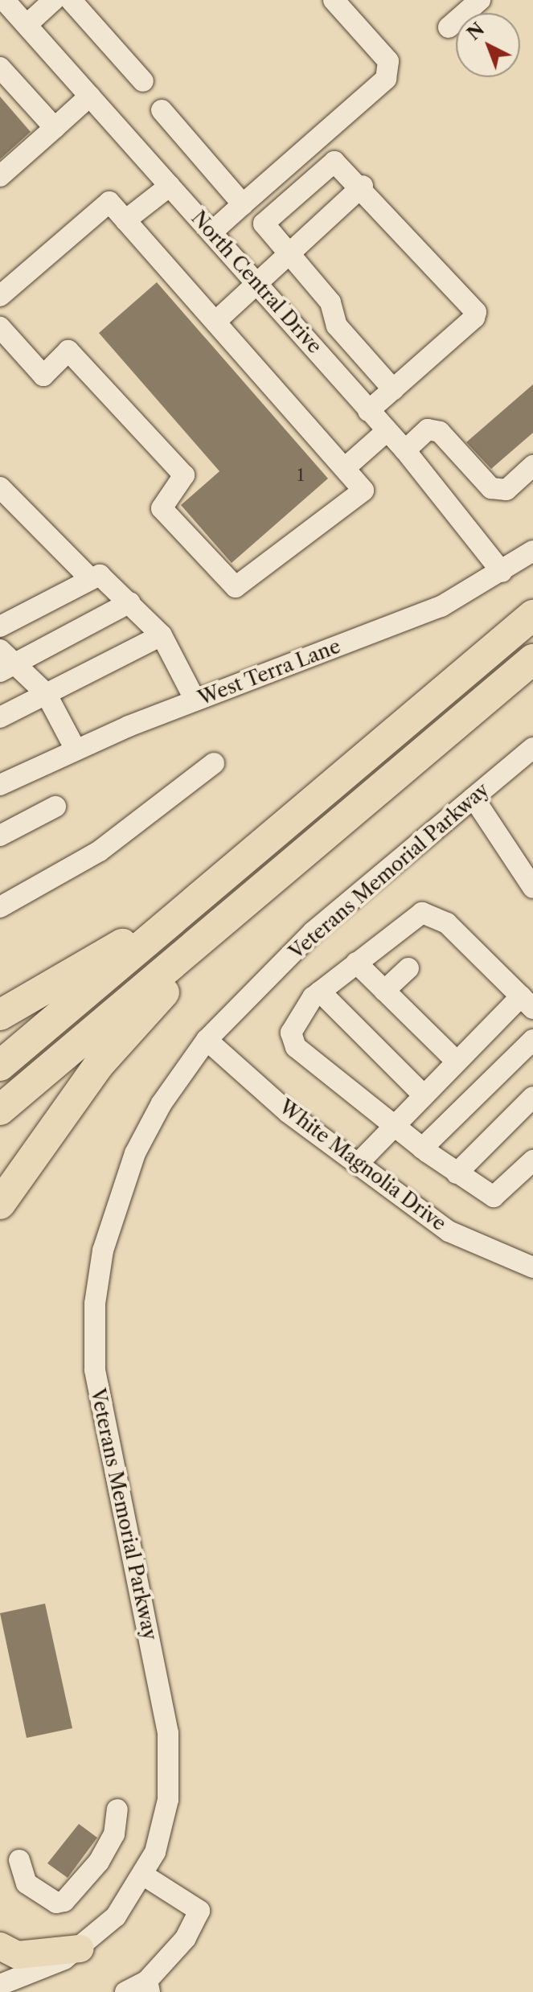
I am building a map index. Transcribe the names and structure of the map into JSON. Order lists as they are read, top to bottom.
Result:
{
  "streets": {
    "street": [
      "North Central Drive",
      "West Terra Lane",
      "Veterans Memorial Parkway",
      "White Magnolia Drive"
    ]
  },
  "crossings": [
    ["North Central Drive", "West Terra Lane"],
    ["Veterans Memorial Parkway", "White Magnolia Drive"]
  ],
  "house_numbers": ["1"],
  "north": "top left"
}
